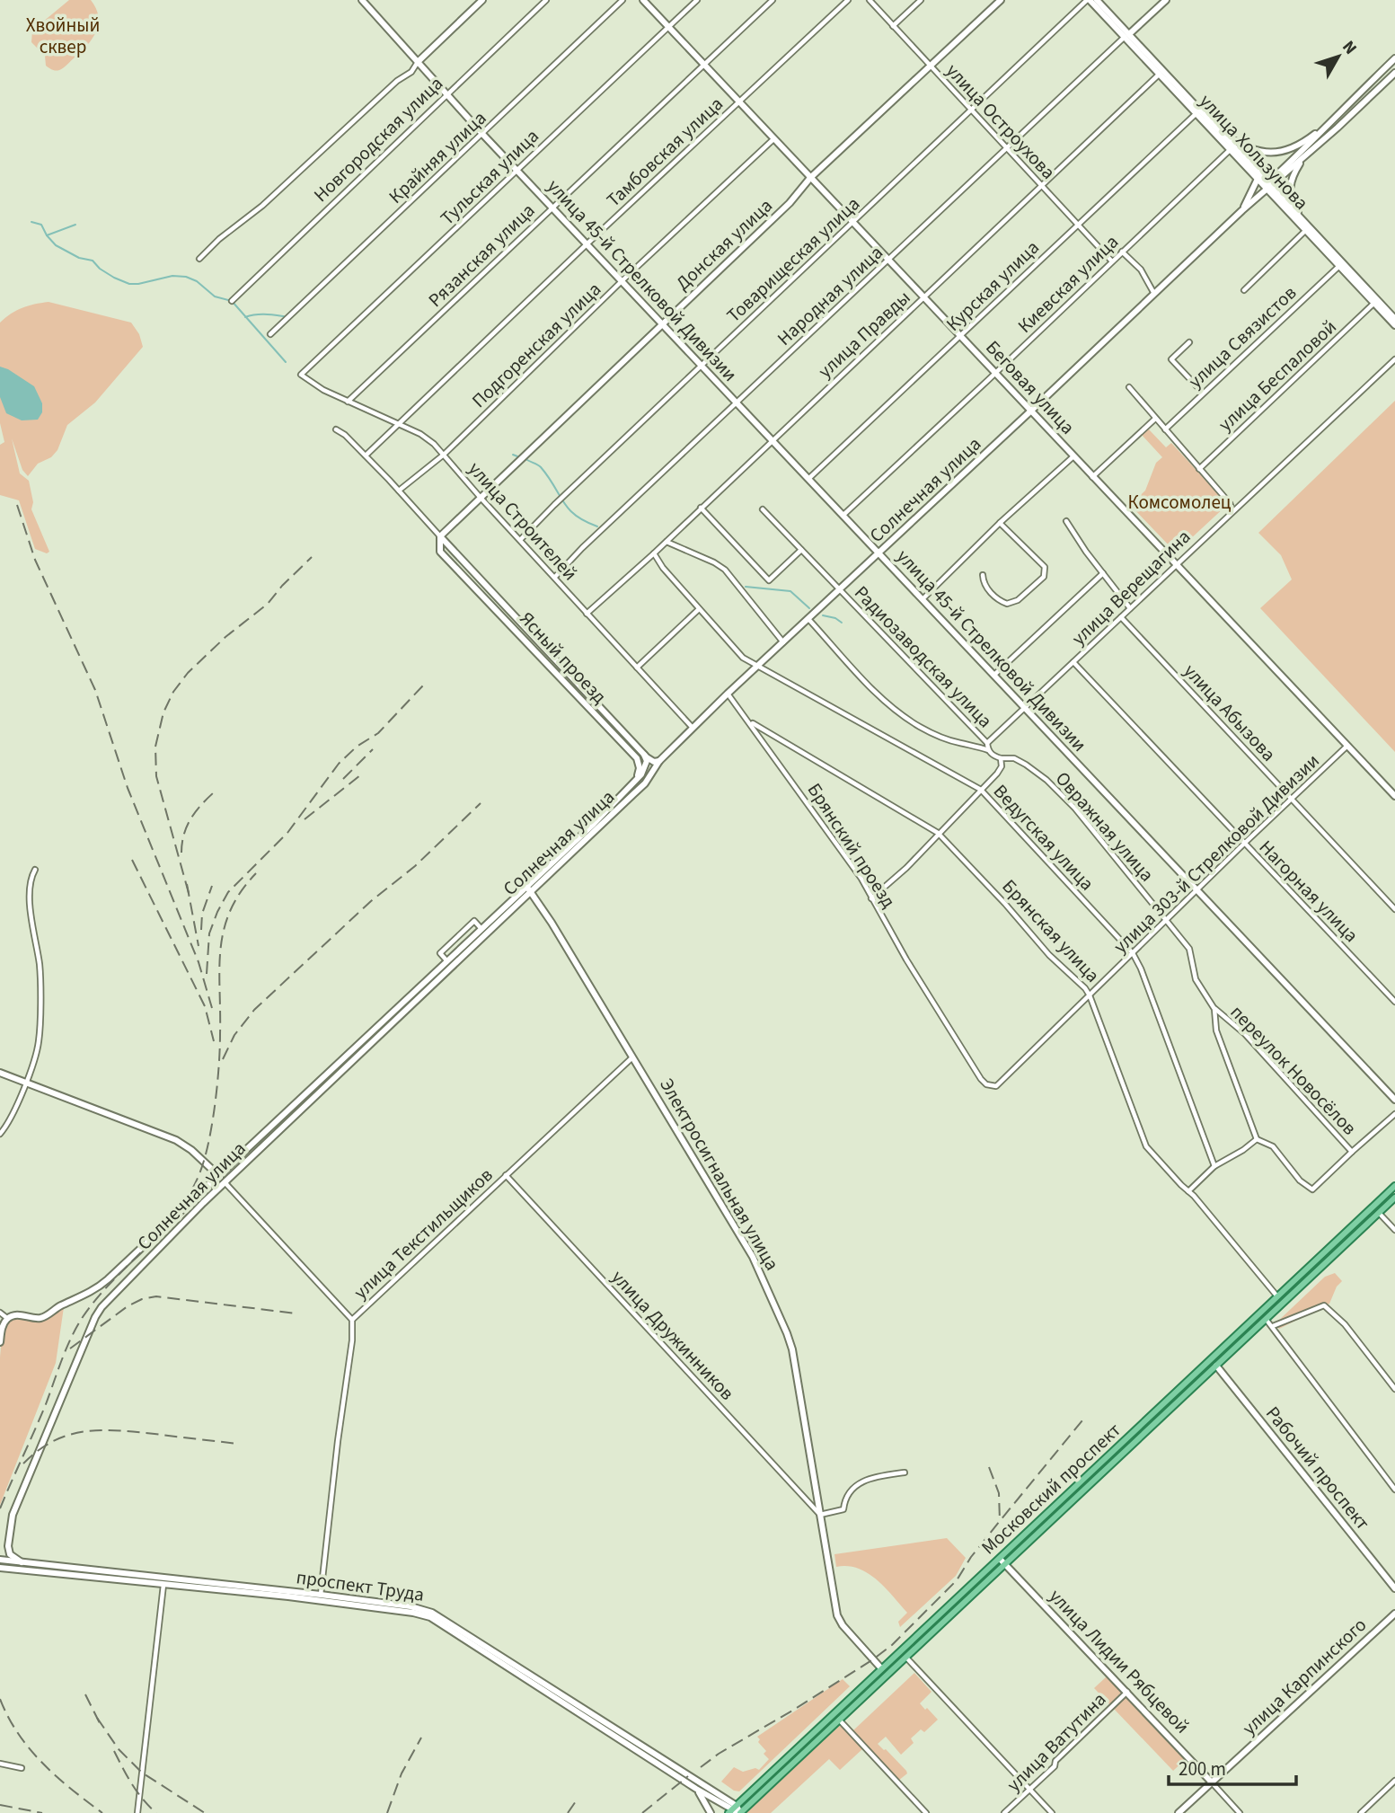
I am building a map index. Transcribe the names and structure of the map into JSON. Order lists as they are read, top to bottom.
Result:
{
  "streets": {
    "main road": [
      "Новгородская улица",
      "улица Хользунова",
      "Донская улица",
      "улица 45-й Стрелковой Дивизии",
      "Беговая улица",
      "Солнечная улица",
      "Ясный проезд",
      "Брянская улица",
      "Электросигнальная улица",
      "Рабочий проспект",
      "Московский проспект",
      "проспект Труда",
      "улица Лидии Рябцевой",
      "улица Карпинского"
    ],
    "street": [
      "улица Остроухова",
      "Тамбовская улица",
      "Крайняя улица",
      "Тульская улица",
      "Рязанская улица",
      "Товарищеская улица",
      "Киевская улица",
      "Курская улица",
      "Народная улица",
      "улица Правды",
      "улица Связистов",
      "Подгоренская улица",
      "улица Беспаловой",
      "улица Строителей",
      "улица Верещагина",
      "Радиозаводская улица",
      "улица Абызова",
      "Овражная улица",
      "Ведугская улица",
      "Брянский проезд",
      "улица 303-й Стрелковой Дивизии",
      "Нагорная улица",
      "переулок Новосёлов",
      "улица Текстильщиков",
      "улица Дружинников",
      "улица Ватутина"
    ]
  },
  "crossings": [
    ["улица Остроухова", "Донская улица"],
    ["улица Остроухова", "Товарищеская улица"],
    ["улица Остроухова", "Киевская улица"],
    ["улица Остроухова", "Курская улица"],
    ["улица Остроухова", "Народная улица"],
    ["улица Остроухова", "улица Правды"],
    ["Новгородская улица", "улица 45-й Стрелковой Дивизии"],
    ["Тамбовская улица", "улица 45-й Стрелковой Дивизии"],
    ["Тамбовская улица", "Беговая улица"],
    ["Тамбовская улица", "улица Строителей"],
    ["Тамбовская улица", "Ясный проезд"],
    ["улица Хользунова", "Товарищеская улица"],
    ["улица Хользунова", "Киевская улица"],
    ["улица Хользунова", "Курская улица"],
    ["улица Хользунова", "Народная улица"],
    ["улица Хользунова", "улица Правды"],
    ["улица Хользунова", "улица Связистов"],
    ["улица Хользунова", "улица Беспаловой"],
    ["улица Хользунова", "Солнечная улица"],
    ["Крайняя улица", "улица 45-й Стрелковой Дивизии"],
    ["Тульская улица", "улица 45-й Стрелковой Дивизии"],
    ["Тульская улица", "Беговая улица"],
    ["Тульская улица", "улица Строителей"],
    ["Донская улица", "улица 45-й Стрелковой Дивизии"],
    ["Донская улица", "Беговая улица"],
    ["Донская улица", "улица Строителей"],
    ["Донская улица", "Ясный проезд"],
    ["Рязанская улица", "улица 45-й Стрелковой Дивизии"],
    ["Рязанская улица", "Беговая улица"],
    ["Рязанская улица", "улица Строителей"],
    ["Товарищеская улица", "улица 45-й Стрелковой Дивизии"],
    ["Товарищеская улица", "Беговая улица"],
    ["Товарищеская улица", "улица Строителей"],
    ["улица 45-й Стрелковой Дивизии", "Киевская улица"],
    ["улица 45-й Стрелковой Дивизии", "Курская улица"],
    ["улица 45-й Стрелковой Дивизии", "Народная улица"],
    ["улица 45-й Стрелковой Дивизии", "улица Правды"],
    ["улица 45-й Стрелковой Дивизии", "Подгоренская улица"],
    ["улица 45-й Стрелковой Дивизии", "Солнечная улица"],
    ["улица 45-й Стрелковой Дивизии", "улица Верещагина"],
    ["улица 45-й Стрелковой Дивизии", "улица 303-й Стрелковой Дивизии"],
    ["Киевская улица", "Беговая улица"],
    ["Курская улица", "Беговая улица"],
    ["Народная улица", "Беговая улица"],
    ["Народная улица", "улица Строителей"],
    ["улица Правды", "Беговая улица"],
    ["улица Правды", "улица Строителей"],
    ["улица Правды", "Ведугская улица"],
    ["Подгоренская улица", "Беговая улица"],
    ["Подгоренская улица", "улица Строителей"],
    ["Подгоренская улица", "Ясный проезд"],
    ["Беговая улица", "Солнечная улица"],
    ["Беговая улица", "улица Верещагина"],
    ["Беговая улица", "улица 303-й Стрелковой Дивизии"],
    ["Солнечная улица", "улица Строителей"],
    ["Солнечная улица", "Радиозаводская улица"],
    ["Солнечная улица", "Ясный проезд"],
    ["Солнечная улица", "Овражная улица"],
    ["Солнечная улица", "Ведугская улица"],
    ["Солнечная улица", "Брянский проезд"],
    ["Солнечная улица", "Электросигнальная улица"],
    ["Солнечная улица", "проспект Труда"],
    ["улица Верещагина", "Радиозаводская улица"],
    ["улица Верещагина", "улица Абызова"],
    ["улица Верещагина", "Нагорная улица"],
    ["улица Абызова", "улица 303-й Стрелковой Дивизии"],
    ["Овражная улица", "улица 303-й Стрелковой Дивизии"],
    ["Овражная улица", "переулок Новосёлов"],
    ["Ведугская улица", "улица 303-й Стрелковой Дивизии"],
    ["Брянский проезд", "улица 303-й Стрелковой Дивизии"],
    ["Брянский проезд", "Брянская улица"],
    ["улица 303-й Стрелковой Дивизии", "Нагорная улица"],
    ["улица 303-й Стрелковой Дивизии", "Брянская улица"],
    ["Брянская улица", "Московский проспект"],
    ["Электросигнальная улица", "улица Текстильщиков"],
    ["Электросигнальная улица", "улица Дружинников"],
    ["Электросигнальная улица", "Московский проспект"],
    ["улица Текстильщиков", "улица Дружинников"],
    ["улица Текстильщиков", "проспект Труда"],
    ["Рабочий проспект", "Московский проспект"],
    ["Московский проспект", "проспект Труда"],
    ["Московский проспект", "улица Лидии Рябцевой"],
    ["улица Лидии Рябцевой", "улица Карпинского"],
    ["улица Лидии Рябцевой", "улица Ватутина"]
  ],
  "parks": ["Хвойный сквер", "Комсомолец"],
  "scale_bar": "200 m",
  "north": "top right"
}
